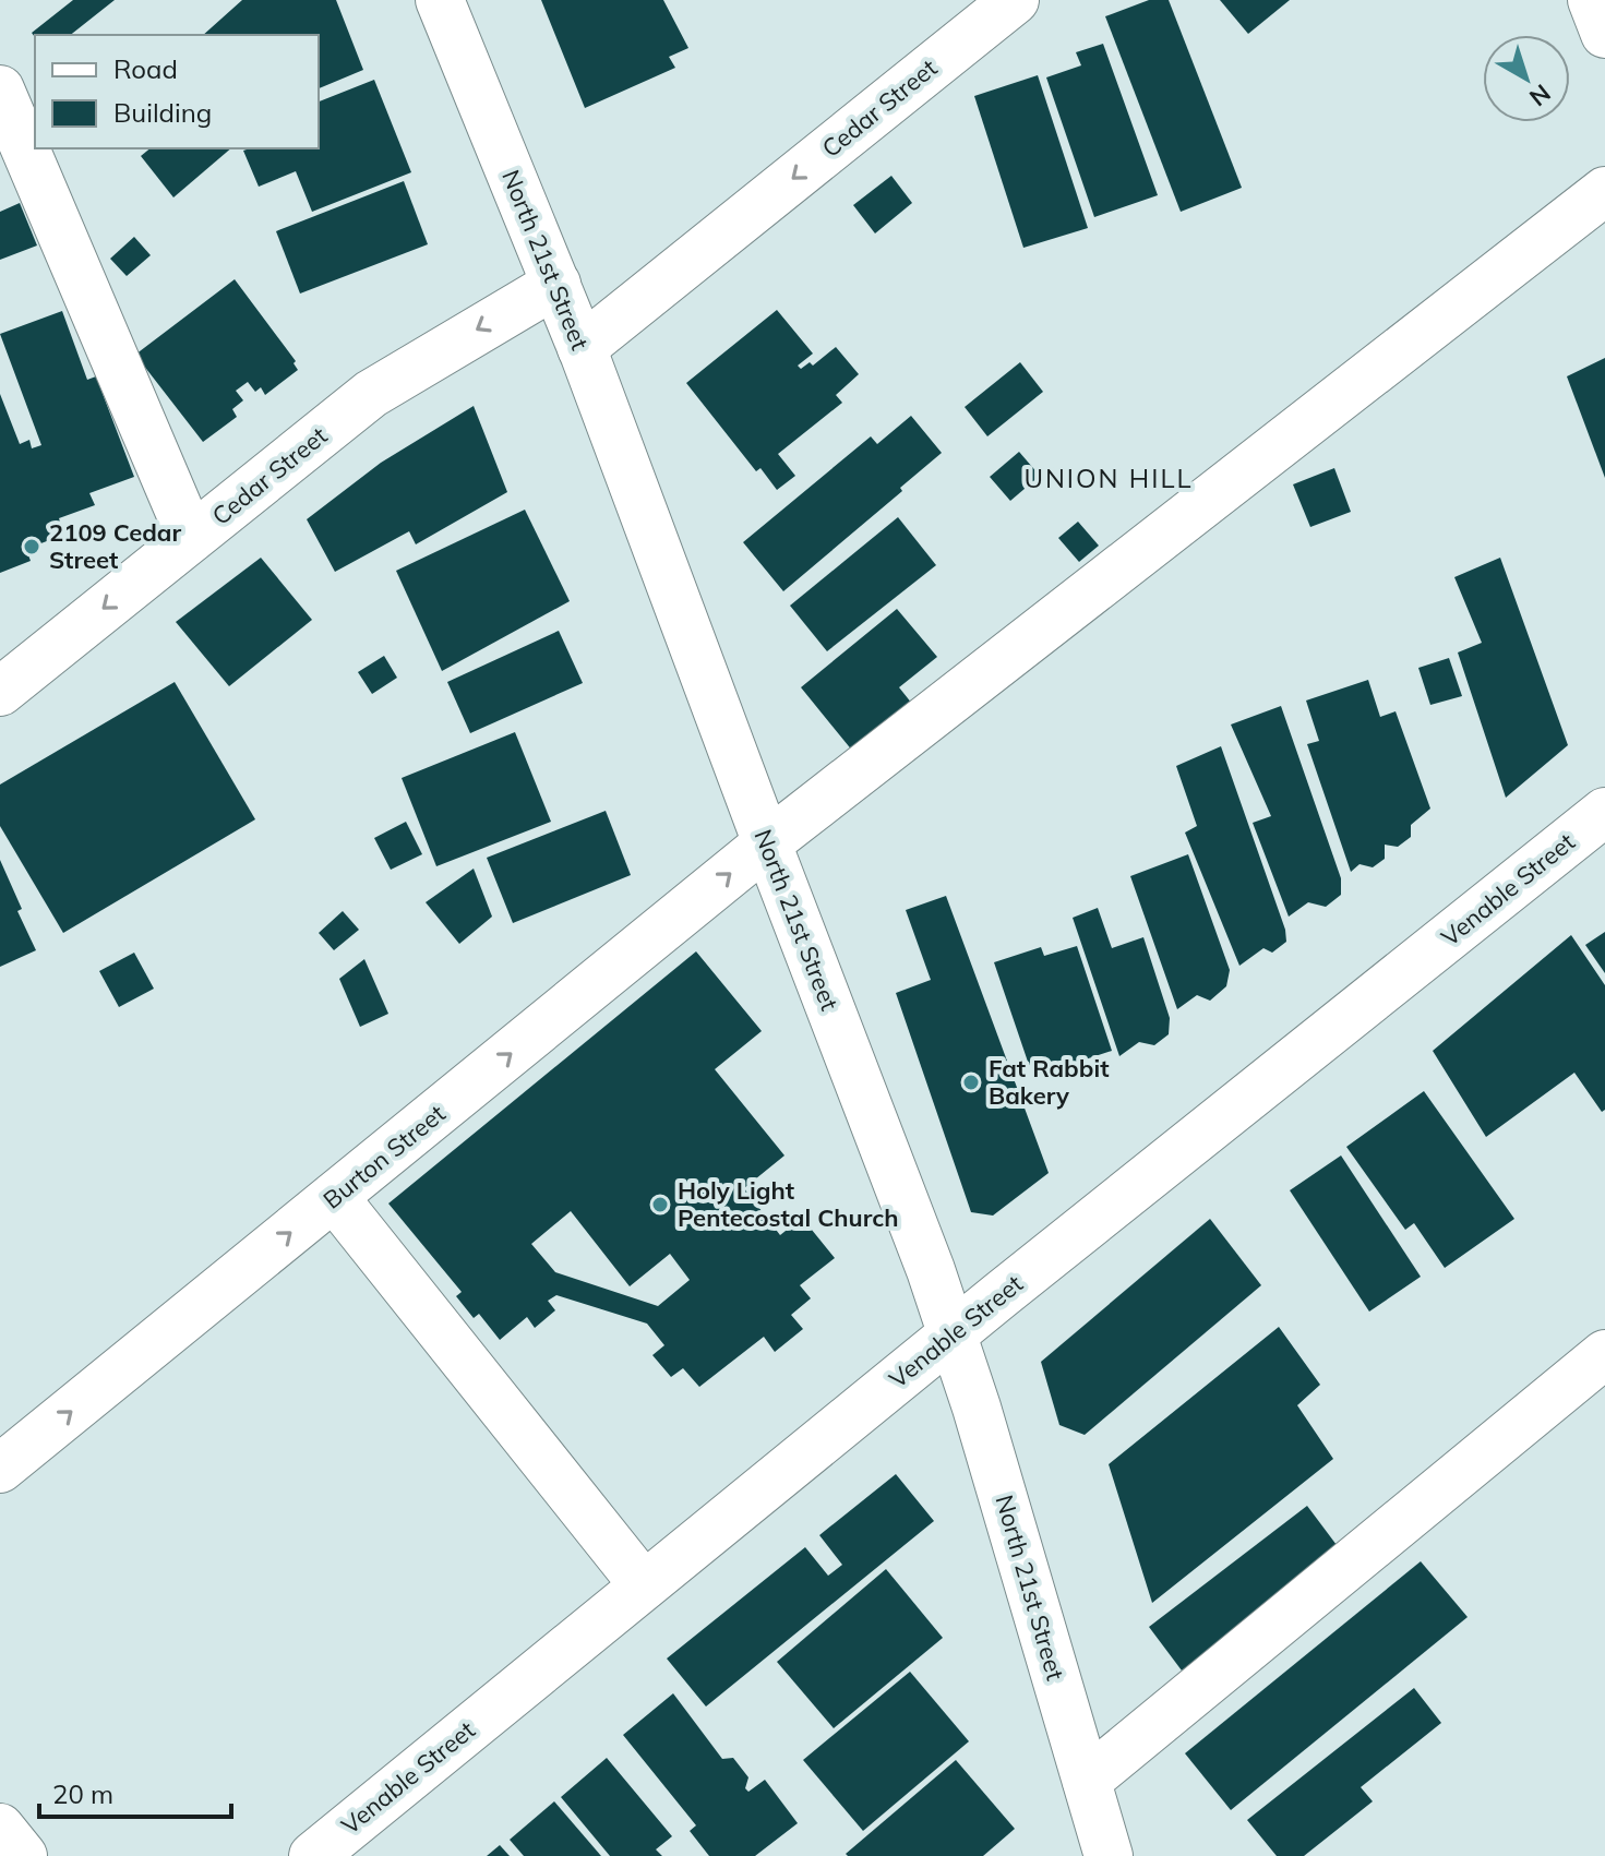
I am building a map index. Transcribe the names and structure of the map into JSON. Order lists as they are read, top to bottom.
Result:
{
  "streets": {
    "street": [
      "Cedar Street",
      "North 21st Street",
      "Venable Street",
      "Burton Street"
    ]
  },
  "crossings": [
    ["Cedar Street", "North 21st Street"],
    ["North 21st Street", "Venable Street"],
    ["North 21st Street", "Burton Street"]
  ],
  "one_way": ["Cedar Street", "Burton Street"],
  "districts": ["UNION HILL"],
  "places": ["2109 Cedar Street", "Fat Rabbit Bakery", "Holy Light Pentecostal Church"],
  "legend": ["Road", "Building"],
  "scale_bar": "20 m",
  "north": "bottom right"
}
